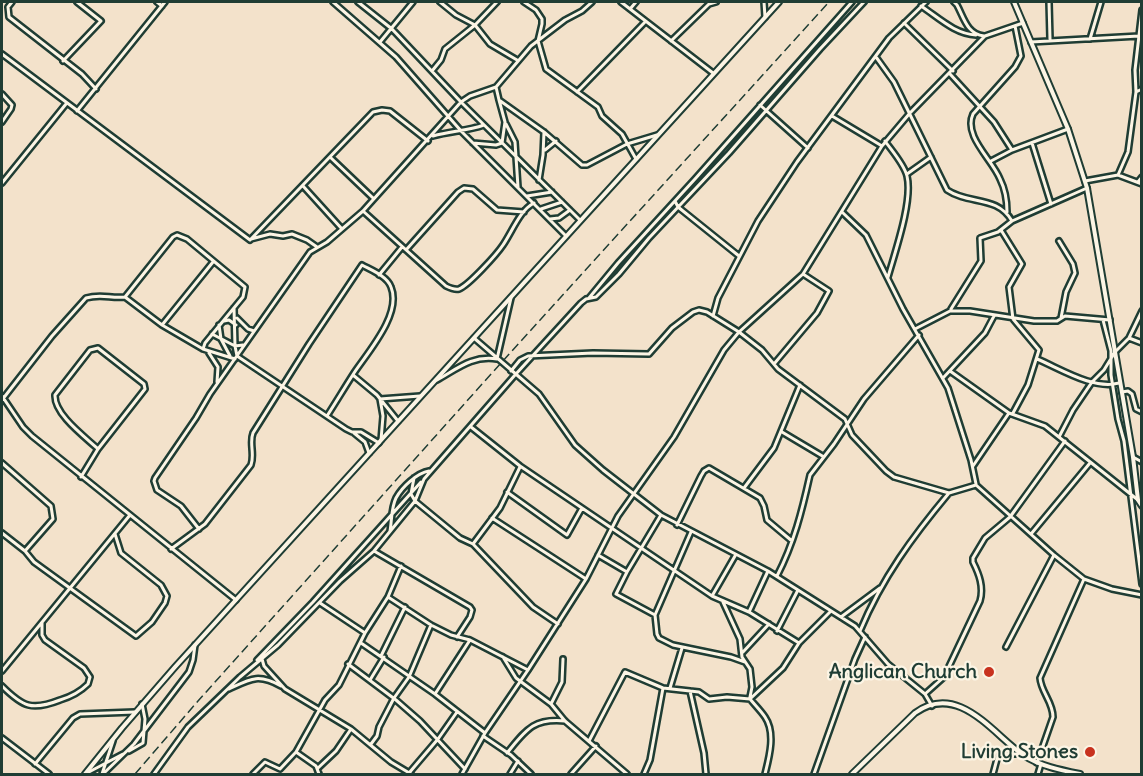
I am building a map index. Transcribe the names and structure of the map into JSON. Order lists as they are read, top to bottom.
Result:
{
  "places": ["Anglican Church", "Living Stones"]
}
